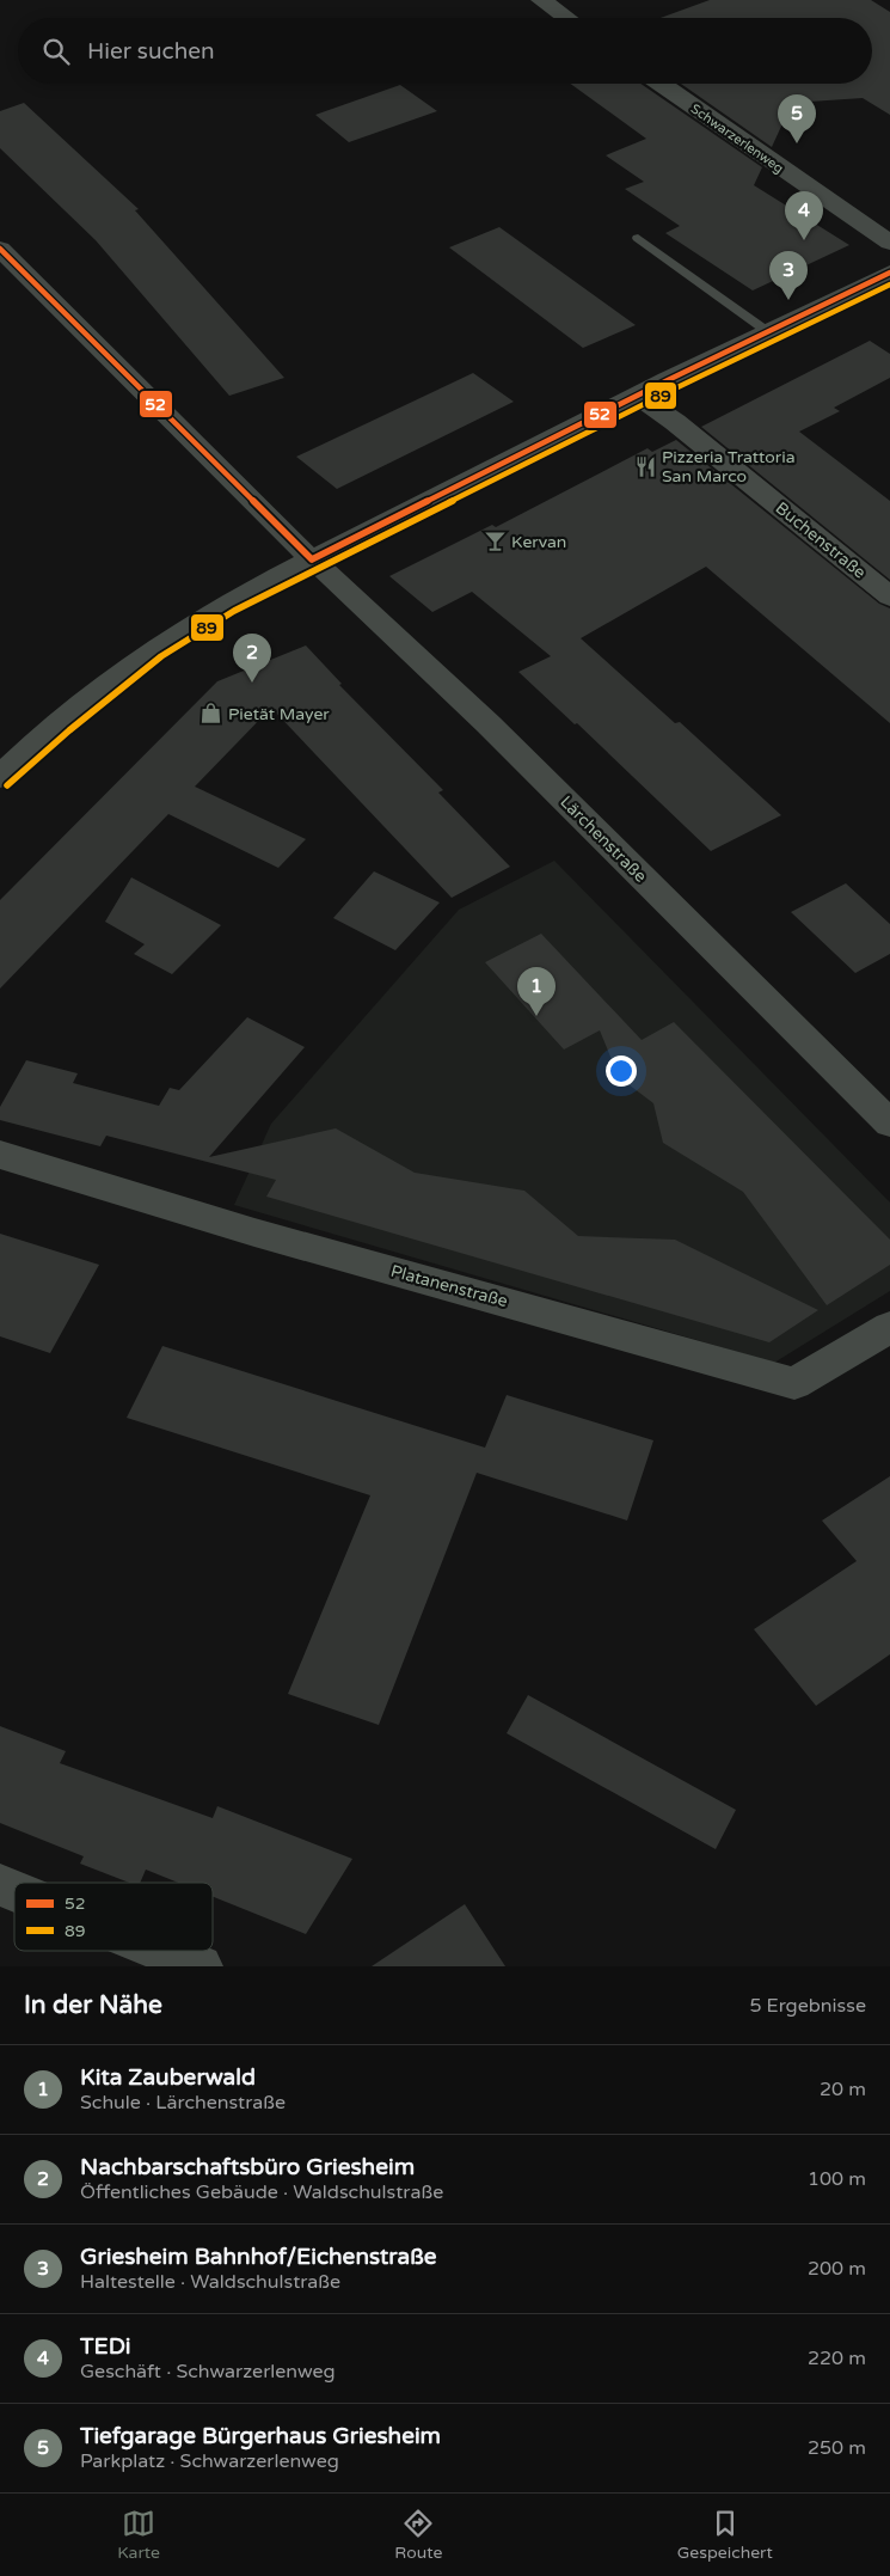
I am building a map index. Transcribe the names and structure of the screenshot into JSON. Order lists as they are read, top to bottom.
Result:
{
  "streets": {
    "street": [
      "Schwarzerlenweg",
      "Buchenstraße",
      "Lärchenstraße",
      "Platanenstraße"
    ]
  },
  "places": {
    "restaurant": ["Pizzeria Trattoria San Marco"],
    "bar": ["Kervan"],
    "shop": ["Pietät Mayer"]
  },
  "lines": ["transit line 52", "transit line 89"],
  "legend": ["52", "89"],
  "page": {
    "search": "Hier suchen",
    "pins": [
      "5",
      "4",
      "3",
      "2",
      "1"
    ],
    "heading": ["In der Nähe", "5 Ergebnisse"],
    "list": [
      {
        "mark": "1",
        "name": "Kita Zauberwald",
        "note": "Schule · Lärchenstraße",
        "value": "20 m"
      },
      {
        "mark": "2",
        "name": "Nachbarschaftsbüro Griesheim",
        "note": "Öffentliches Gebäude · Waldschulstraße",
        "value": "100 m"
      },
      {
        "mark": "3",
        "name": "Griesheim Bahnhof/Eichenstraße",
        "note": "Haltestelle · Waldschulstraße",
        "value": "200 m"
      },
      {
        "mark": "4",
        "name": "TEDi",
        "note": "Geschäft · Schwarzerlenweg",
        "value": "220 m"
      },
      {
        "mark": "5",
        "name": "Tiefgarage Bürgerhaus Griesheim",
        "note": "Parkplatz · Schwarzerlenweg",
        "value": "250 m"
      }
    ],
    "nav": ["Karte", "Route", "Gespeichert"]
  }
}
